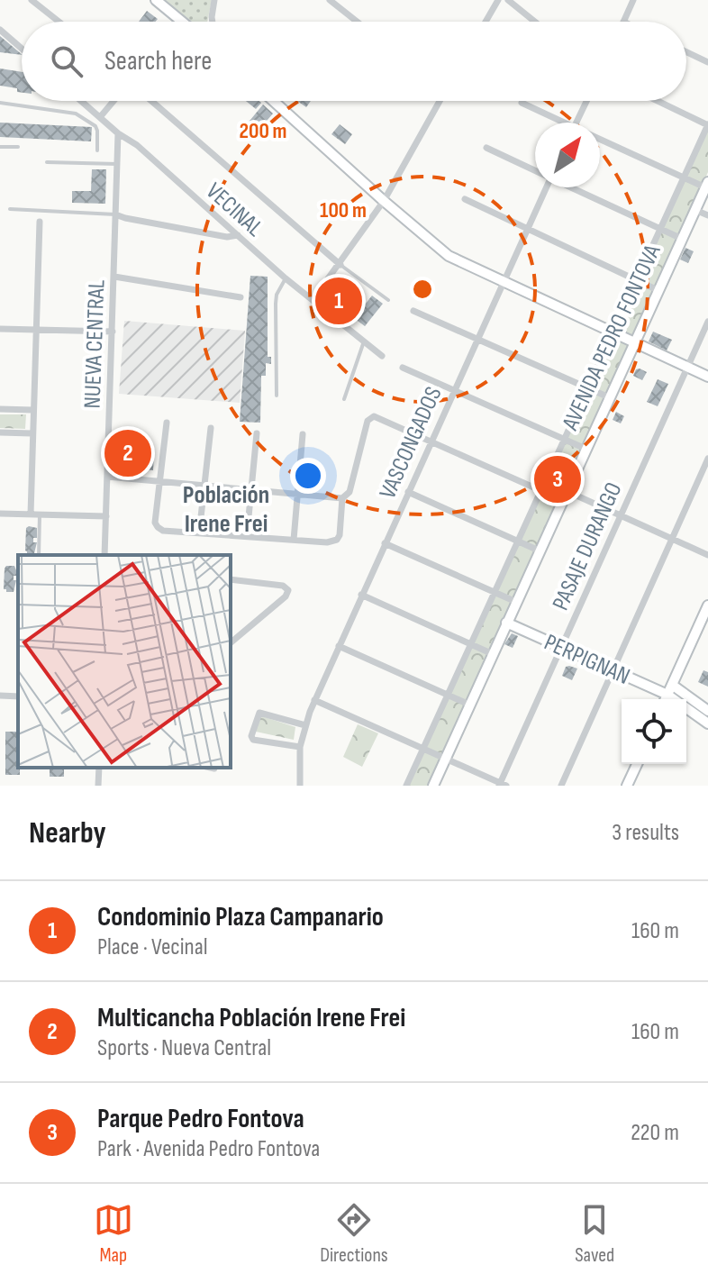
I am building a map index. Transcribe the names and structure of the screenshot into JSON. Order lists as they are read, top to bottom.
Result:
{
  "streets": {
    "main road": ["AVENIDA PEDRO FONTOVA", "PERPIGNAN"],
    "street": [
      "VECINAL",
      "NUEVA CENTRAL",
      "VASCONGADOS",
      "PASAJE DURANGO"
    ]
  },
  "crossings": [
    ["VECINAL", "NUEVA CENTRAL"],
    ["AVENIDA PEDRO FONTOVA", "PERPIGNAN"],
    ["PASAJE DURANGO", "PERPIGNAN"]
  ],
  "districts": ["Población Irene Frei"],
  "north": "top right",
  "page": {
    "search": "Search here",
    "pins": ["1", "2", "3"],
    "heading": ["Nearby", "3 results"],
    "list": [
      {
        "mark": "1",
        "name": "Condominio Plaza Campanario",
        "note": "Place · Vecinal",
        "value": "160 m"
      },
      {
        "mark": "2",
        "name": "Multicancha Población Irene Frei",
        "note": "Sports · Nueva Central",
        "value": "160 m"
      },
      {
        "mark": "3",
        "name": "Parque Pedro Fontova",
        "note": "Park · Avenida Pedro Fontova",
        "value": "220 m"
      }
    ],
    "nav": ["Map", "Directions", "Saved"]
  },
  "rings": ["200 m", "100 m"]
}
